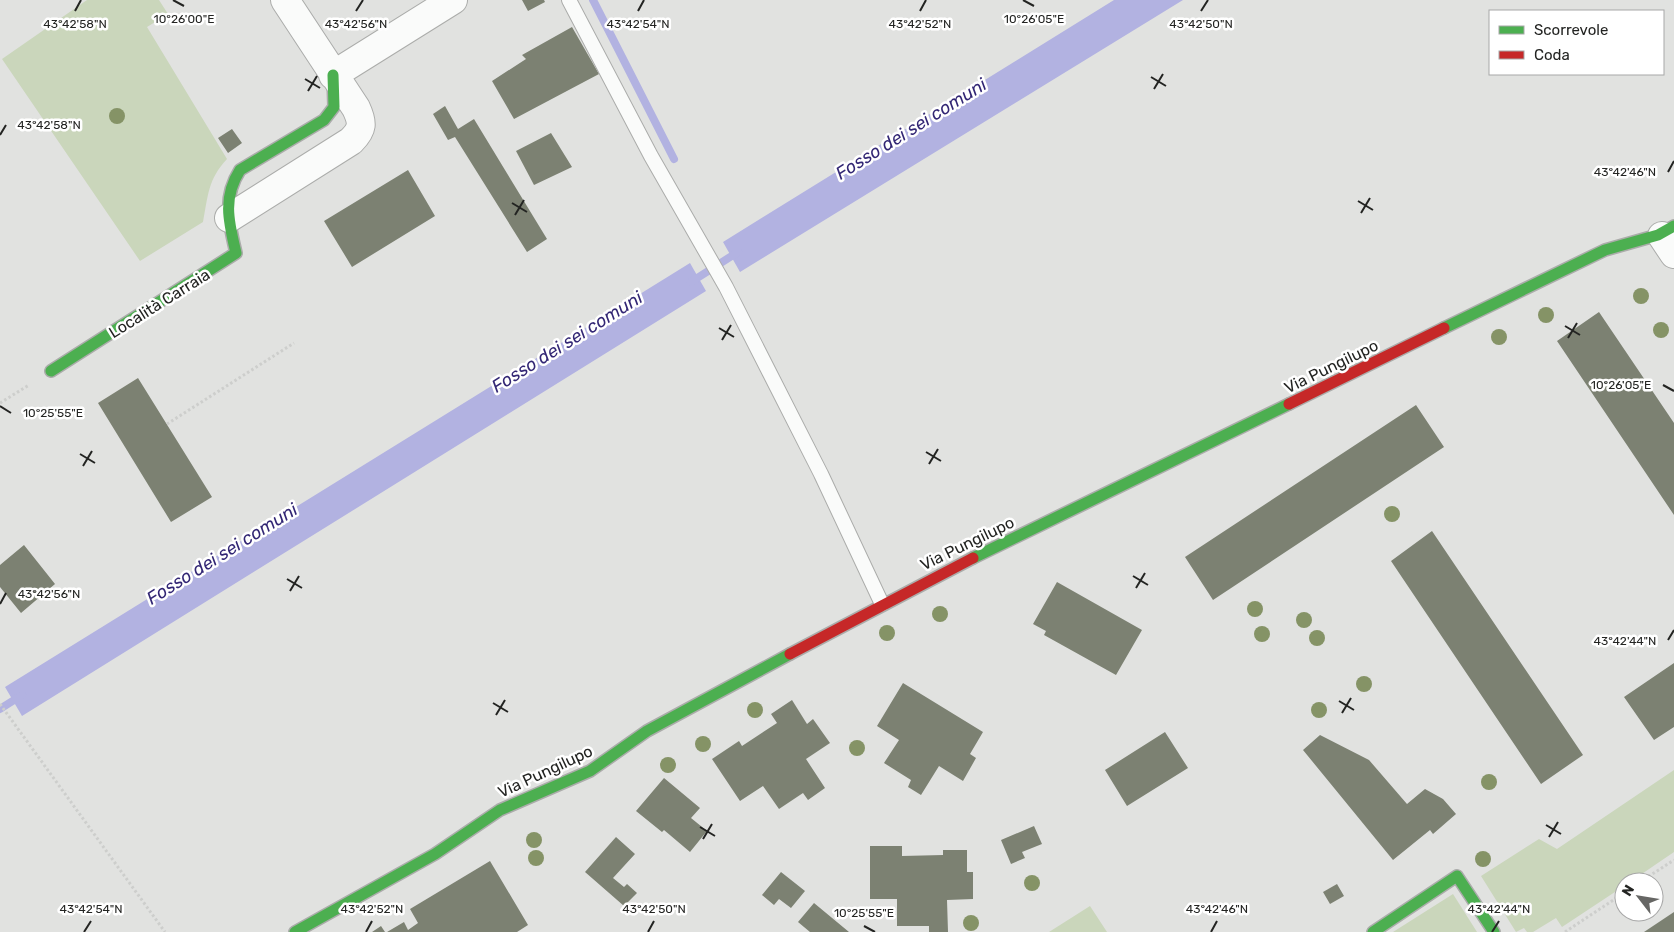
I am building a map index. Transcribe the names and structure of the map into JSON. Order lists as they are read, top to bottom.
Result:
{
  "streets": {
    "street": ["Località Carraia", "Via Pungilupo"]
  },
  "water": ["Fosso dei sei comuni"],
  "legend": ["Scorrevole", "Coda"],
  "north": "top left",
  "coordinates": [
    "10°26'00\"E",
    "10°26'05\"E",
    "43°42'58\"N",
    "43°42'56\"N",
    "43°42'54\"N",
    "43°42'52\"N",
    "43°42'50\"N",
    "43°42'46\"N",
    "10°25'55\"E",
    "43°42'44\"N"
  ]
}
